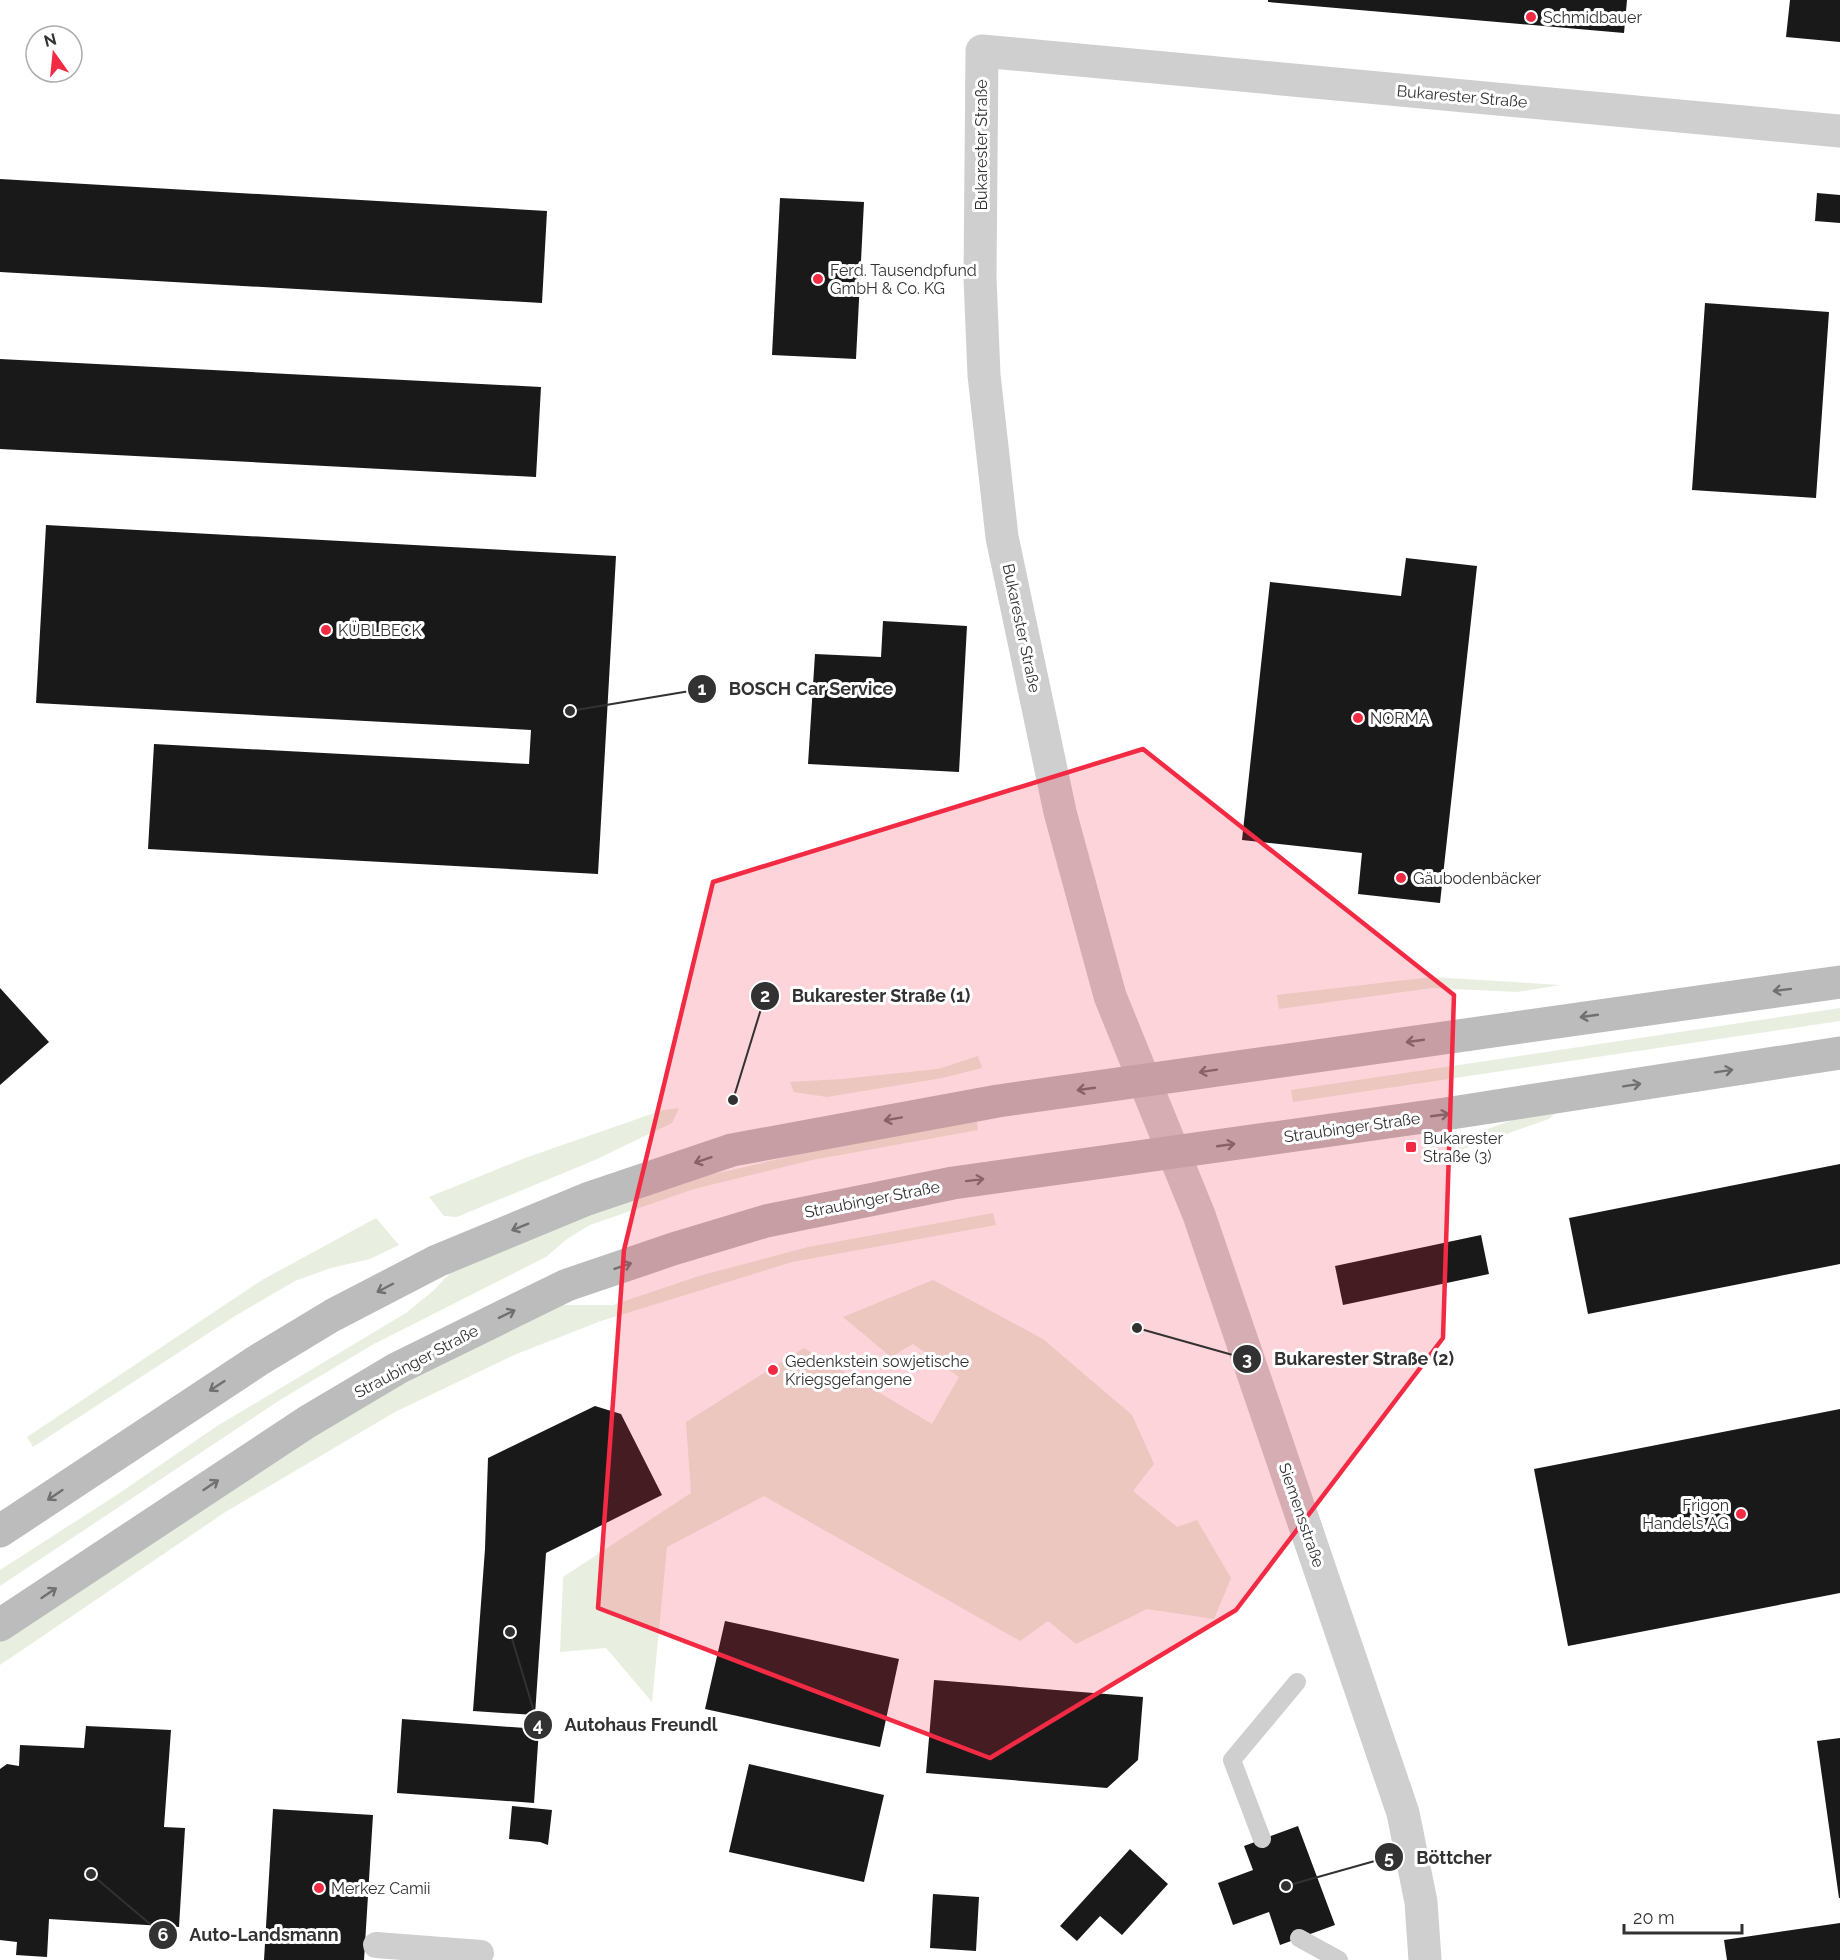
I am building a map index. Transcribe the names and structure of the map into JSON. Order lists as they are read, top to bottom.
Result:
{
  "streets": {
    "main road": ["Straubinger Straße"],
    "street": ["Bukarester Straße", "Siemensstraße"]
  },
  "crossings": [
    ["Bukarester Straße", "Siemensstraße"],
    ["Straubinger Straße", "Siemensstraße"]
  ],
  "places": {
    "other": [
      "Schmidbauer",
      "Ferd. Tausendpfund GmbH & Co. KG",
      "KÜBLBECK",
      "BOSCH Car Service",
      "NORMA",
      "Gäubodenbäcker",
      "Bukarester Straße (1)",
      "Bukarester Straße (2)",
      "Gedenkstein sowjetische Kriegsgefangene",
      "Frigon Handels AG",
      "Autohaus Freundl",
      "Auto-Landsmann",
      "Böttcher",
      "Merkez Camii"
    ],
    "transit": ["Bukarester Straße (3)"]
  },
  "scale_bar": "20 m",
  "north": "top"
}
